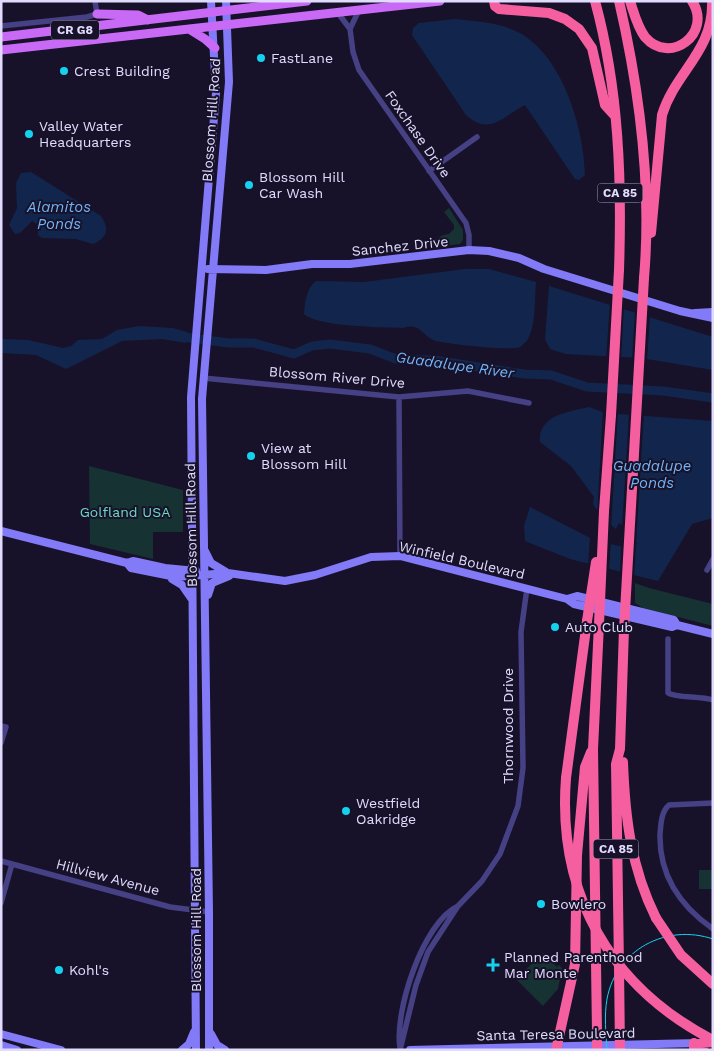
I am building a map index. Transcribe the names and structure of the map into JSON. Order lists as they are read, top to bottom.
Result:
{
  "streets": {
    "highway": ["CA 85"],
    "main road": [
      "CR G8",
      "Blossom Hill Road",
      "Sanchez Drive",
      "Winfield Boulevard",
      "Santa Teresa Boulevard"
    ],
    "street": [
      "Foxchase Drive",
      "Blossom River Drive",
      "Thornwood Drive",
      "Hillview Avenue"
    ]
  },
  "crossings": [
    ["CR G8", "Blossom Hill Road"],
    ["CR G8", "Foxchase Drive"],
    ["Blossom Hill Road", "Sanchez Drive"],
    ["Blossom Hill Road", "Blossom River Drive"],
    ["Blossom Hill Road", "Winfield Boulevard"],
    ["Blossom Hill Road", "Hillview Avenue"],
    ["Foxchase Drive", "Sanchez Drive"],
    ["Winfield Boulevard", "Thornwood Drive"]
  ],
  "water": ["Alamitos Ponds", "Guadalupe River", "Guadalupe Ponds"],
  "parks": ["Golfland USA"],
  "places": {
    "other": [
      "FastLane",
      "Crest Building",
      "Valley Water Headquarters",
      "Blossom Hill Car Wash",
      "View at Blossom Hill",
      "Auto Club",
      "Westfield Oakridge",
      "Bowlero",
      "Kohl's"
    ],
    "health": ["Planned Parenthood Mar Monte"]
  }
}
